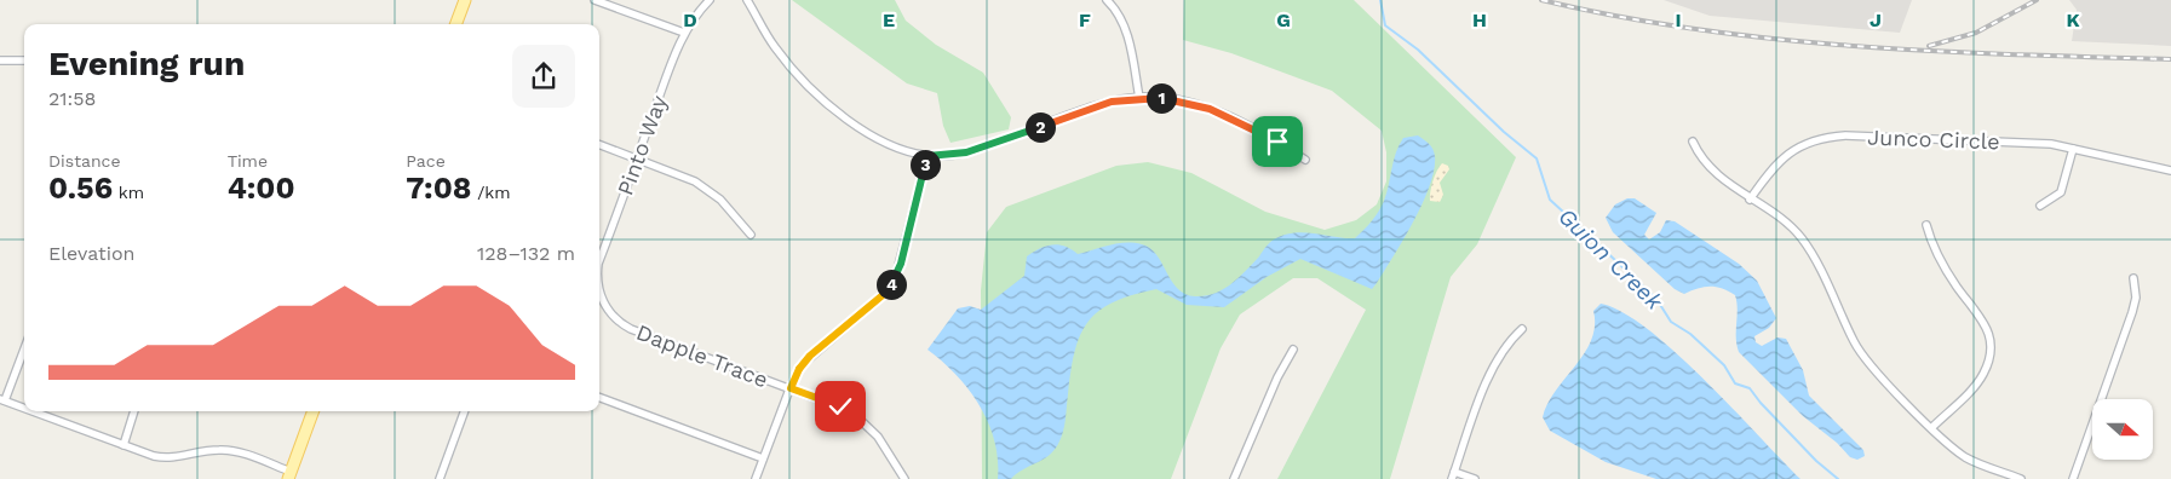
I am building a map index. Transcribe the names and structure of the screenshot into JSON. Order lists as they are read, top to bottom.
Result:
{
  "streets": {
    "street": ["Junco Circle", "Pinto Way", "Dapple Trace"]
  },
  "water": ["Guion Creek"],
  "north": "right",
  "page": {
    "heading": ["Evening run", "21:58"],
    "pins": [
      "1",
      "2",
      "3",
      "4"
    ],
    "stats": [
      ["Distance", "0.56 km"],
      ["Time", "4:00"],
      ["Pace", "7:08 /km"]
    ],
    "chart": ["Elevation", "128–132 m"]
  },
  "grid": {
    "columns": [
      "D",
      "E",
      "F",
      "G",
      "H",
      "I",
      "J",
      "K"
    ]
  }
}
